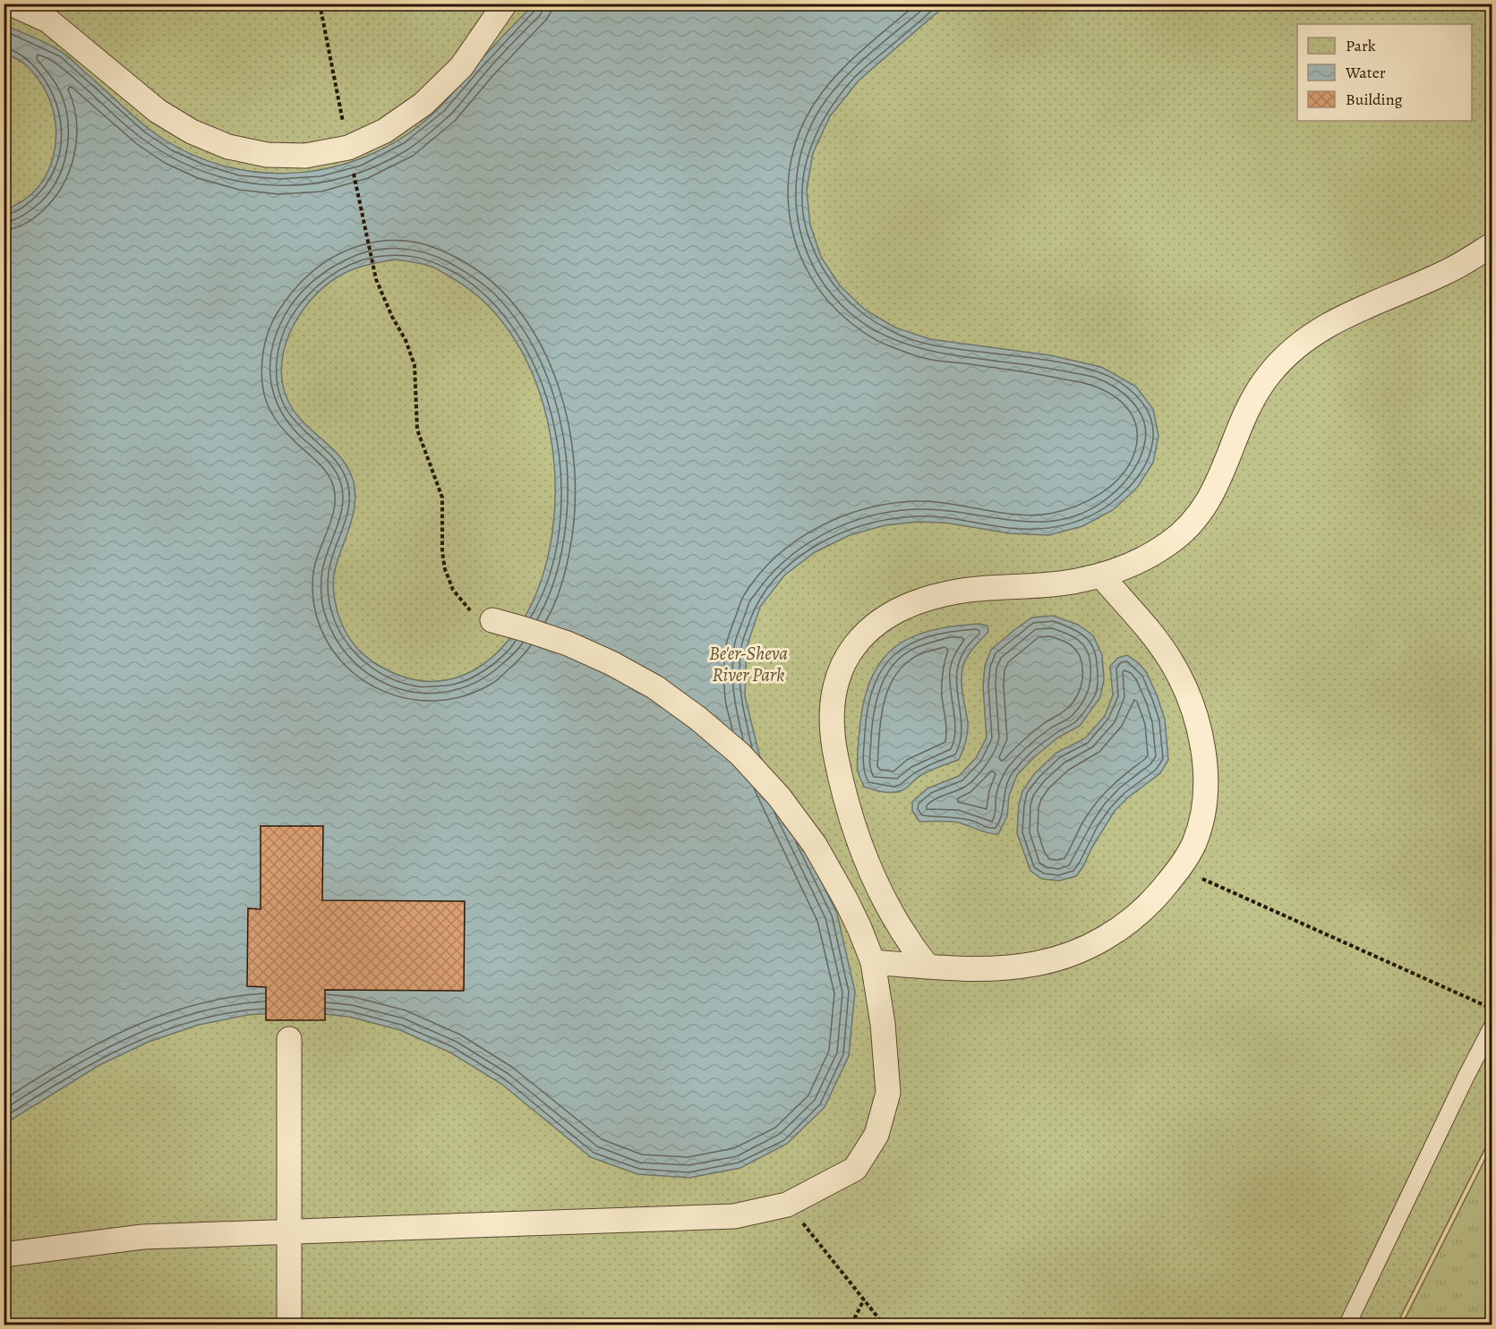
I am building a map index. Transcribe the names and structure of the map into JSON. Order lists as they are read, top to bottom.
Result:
{
  "parks": ["Be'er-Sheva River Park"],
  "legend": ["Park", "Water", "Building"]
}
